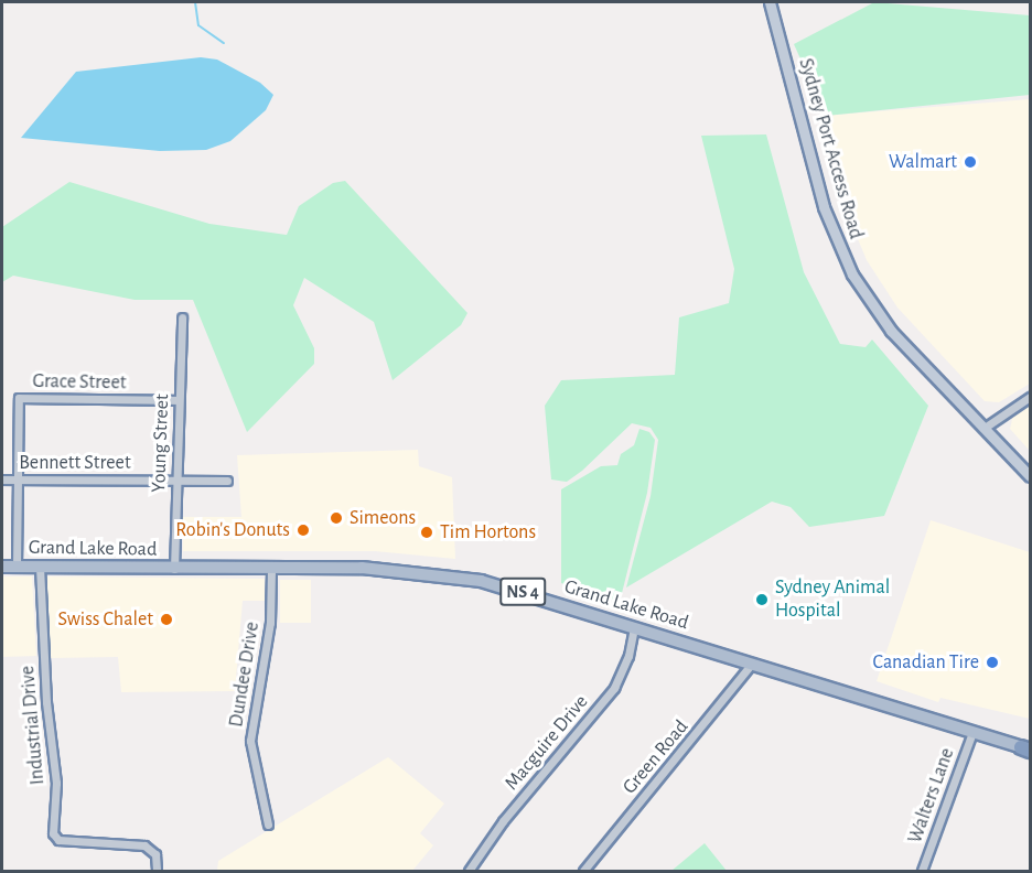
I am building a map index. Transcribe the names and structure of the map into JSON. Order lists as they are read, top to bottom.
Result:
{
  "streets": {
    "main road": ["Sydney Port Access Road", "Grand Lake Road", "NS 4"],
    "street": [
      "Grace Street",
      "Young Street",
      "Bennett Street",
      "Dundee Drive",
      "Industrial Drive",
      "Macguire Drive",
      "Green Road",
      "Walters Lane"
    ]
  },
  "crossings": [
    ["Grace Street", "Young Street"],
    ["Grace Street", "Bennett Street"],
    ["Young Street", "Bennett Street"],
    ["Young Street", "Grand Lake Road"],
    ["Grand Lake Road", "Dundee Drive"],
    ["Grand Lake Road", "Industrial Drive"],
    ["Grand Lake Road", "Macguire Drive"],
    ["Grand Lake Road", "Green Road"],
    ["Grand Lake Road", "Walters Lane"]
  ],
  "places": [
    "Walmart",
    "Simeons",
    "Robin's Donuts",
    "Tim Hortons",
    "Sydney Animal Hospital",
    "Swiss Chalet",
    "Canadian Tire"
  ]
}
